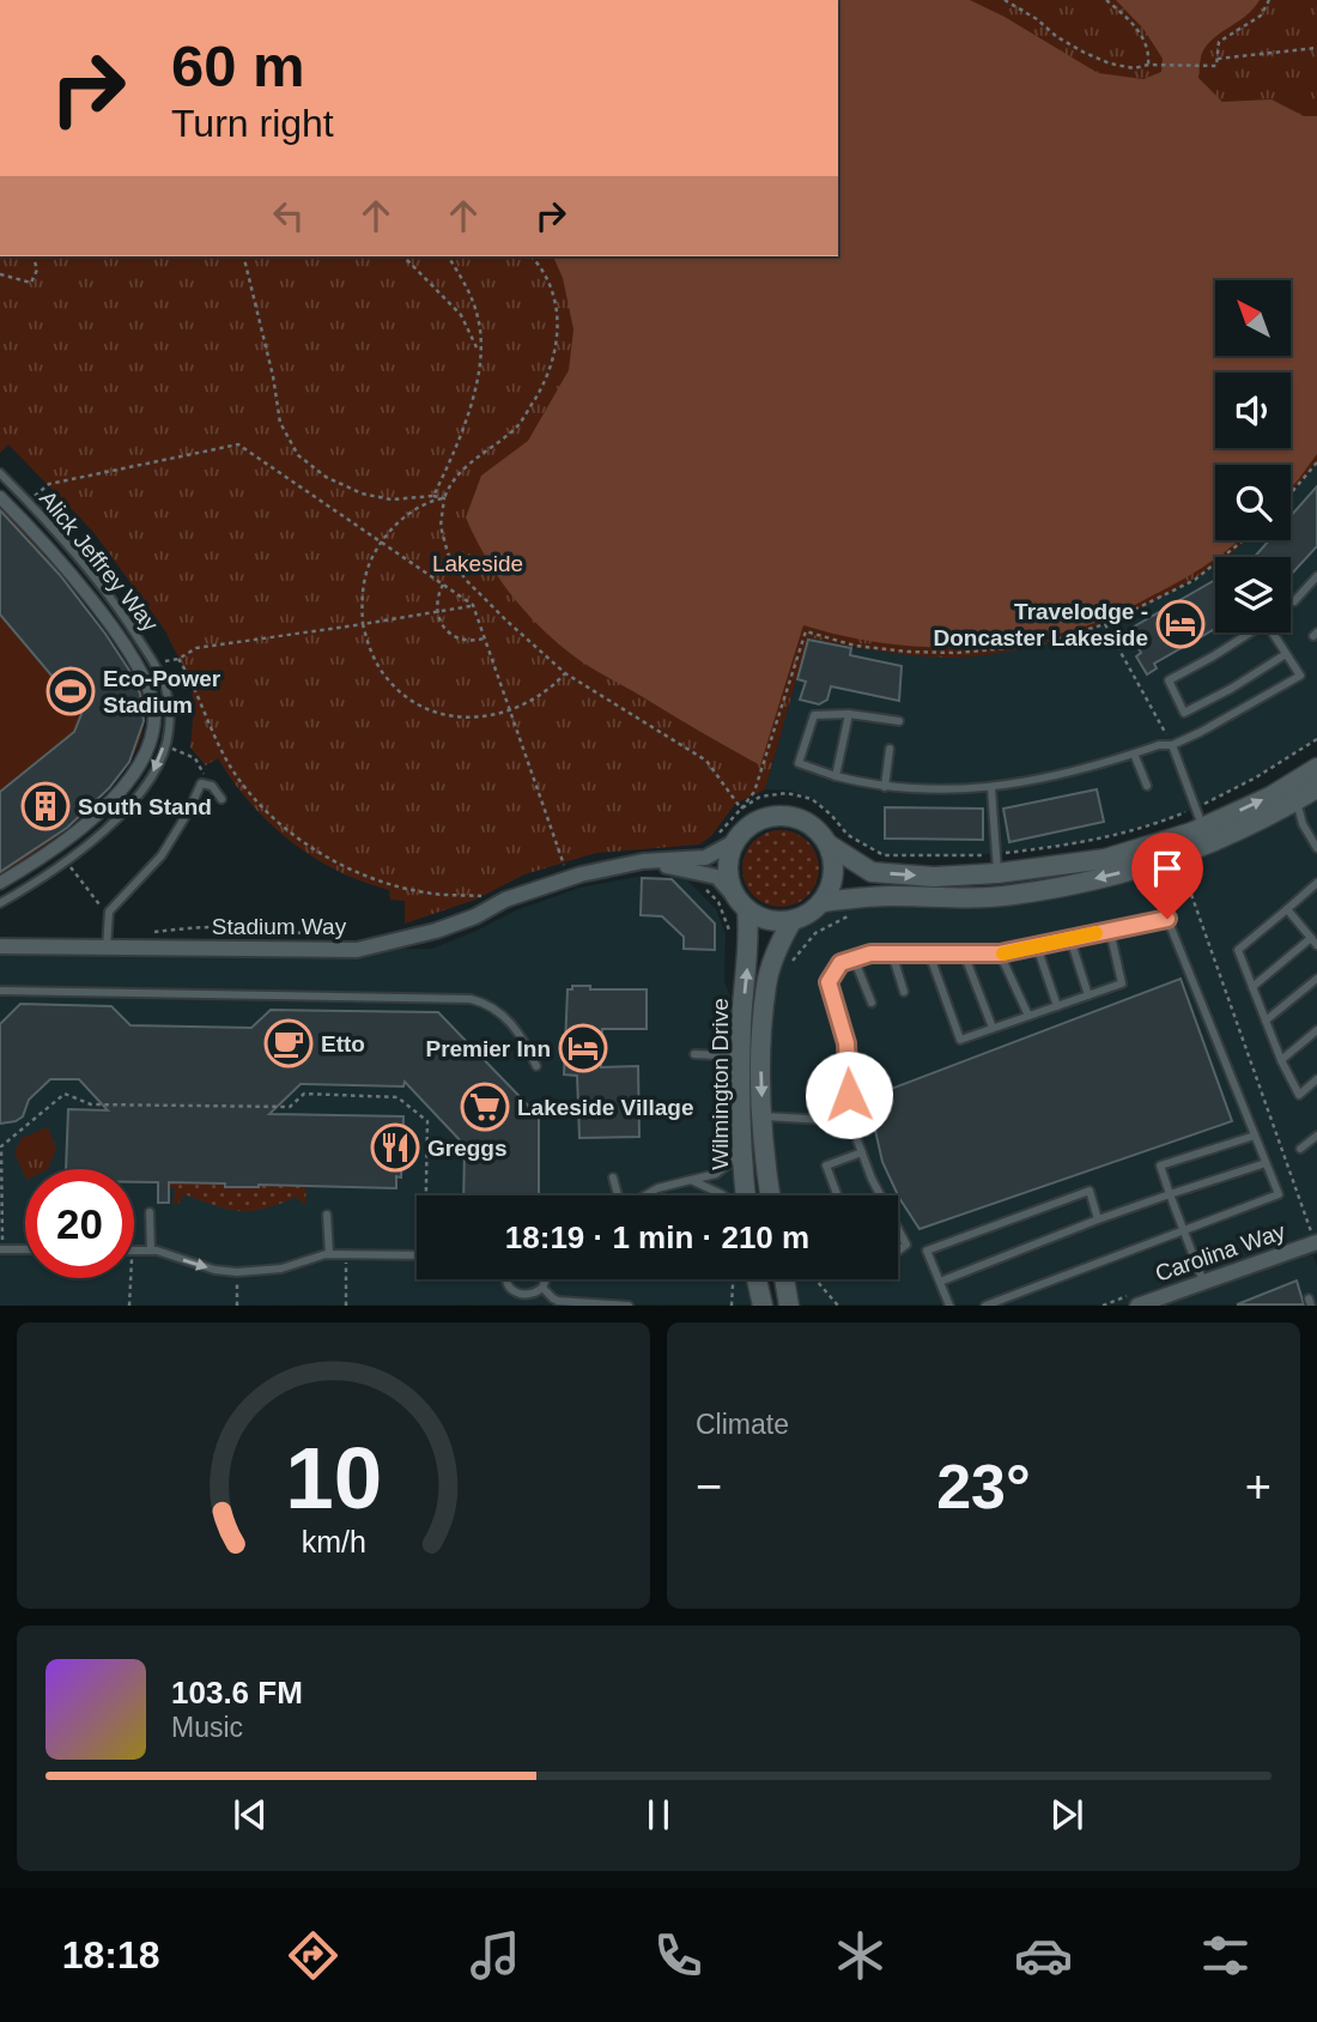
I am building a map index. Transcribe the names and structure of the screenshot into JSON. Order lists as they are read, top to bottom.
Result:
{
  "streets": {
    "street": ["Stadium Way", "Wilmington Drive", "Carolina Way"],
    "lane": ["Alick Jeffrey Way"]
  },
  "crossings": [
    ["Stadium Way", "Wilmington Drive"]
  ],
  "parks": ["Lakeside"],
  "places": {
    "hotel": ["Travelodge - Doncaster Lakeside", "Premier Inn"],
    "sports": ["Eco-Power Stadium"],
    "building": ["South Stand"],
    "cafe": ["Etto"],
    "supermarket": ["Lakeside Village"],
    "restaurant": ["Greggs"]
  },
  "north": "top left",
  "page": {
    "turn": ["60 m", "Turn right"],
    "limit": "20",
    "trip": "18:19 · 1 min · 210 m",
    "tile": "Climate",
    "heat": ["−", "23°", "+"],
    "song": ["103.6 FM", "Music"],
    "tabs": "18:18",
    "gauge": ["10", "km/h"]
  }
}
